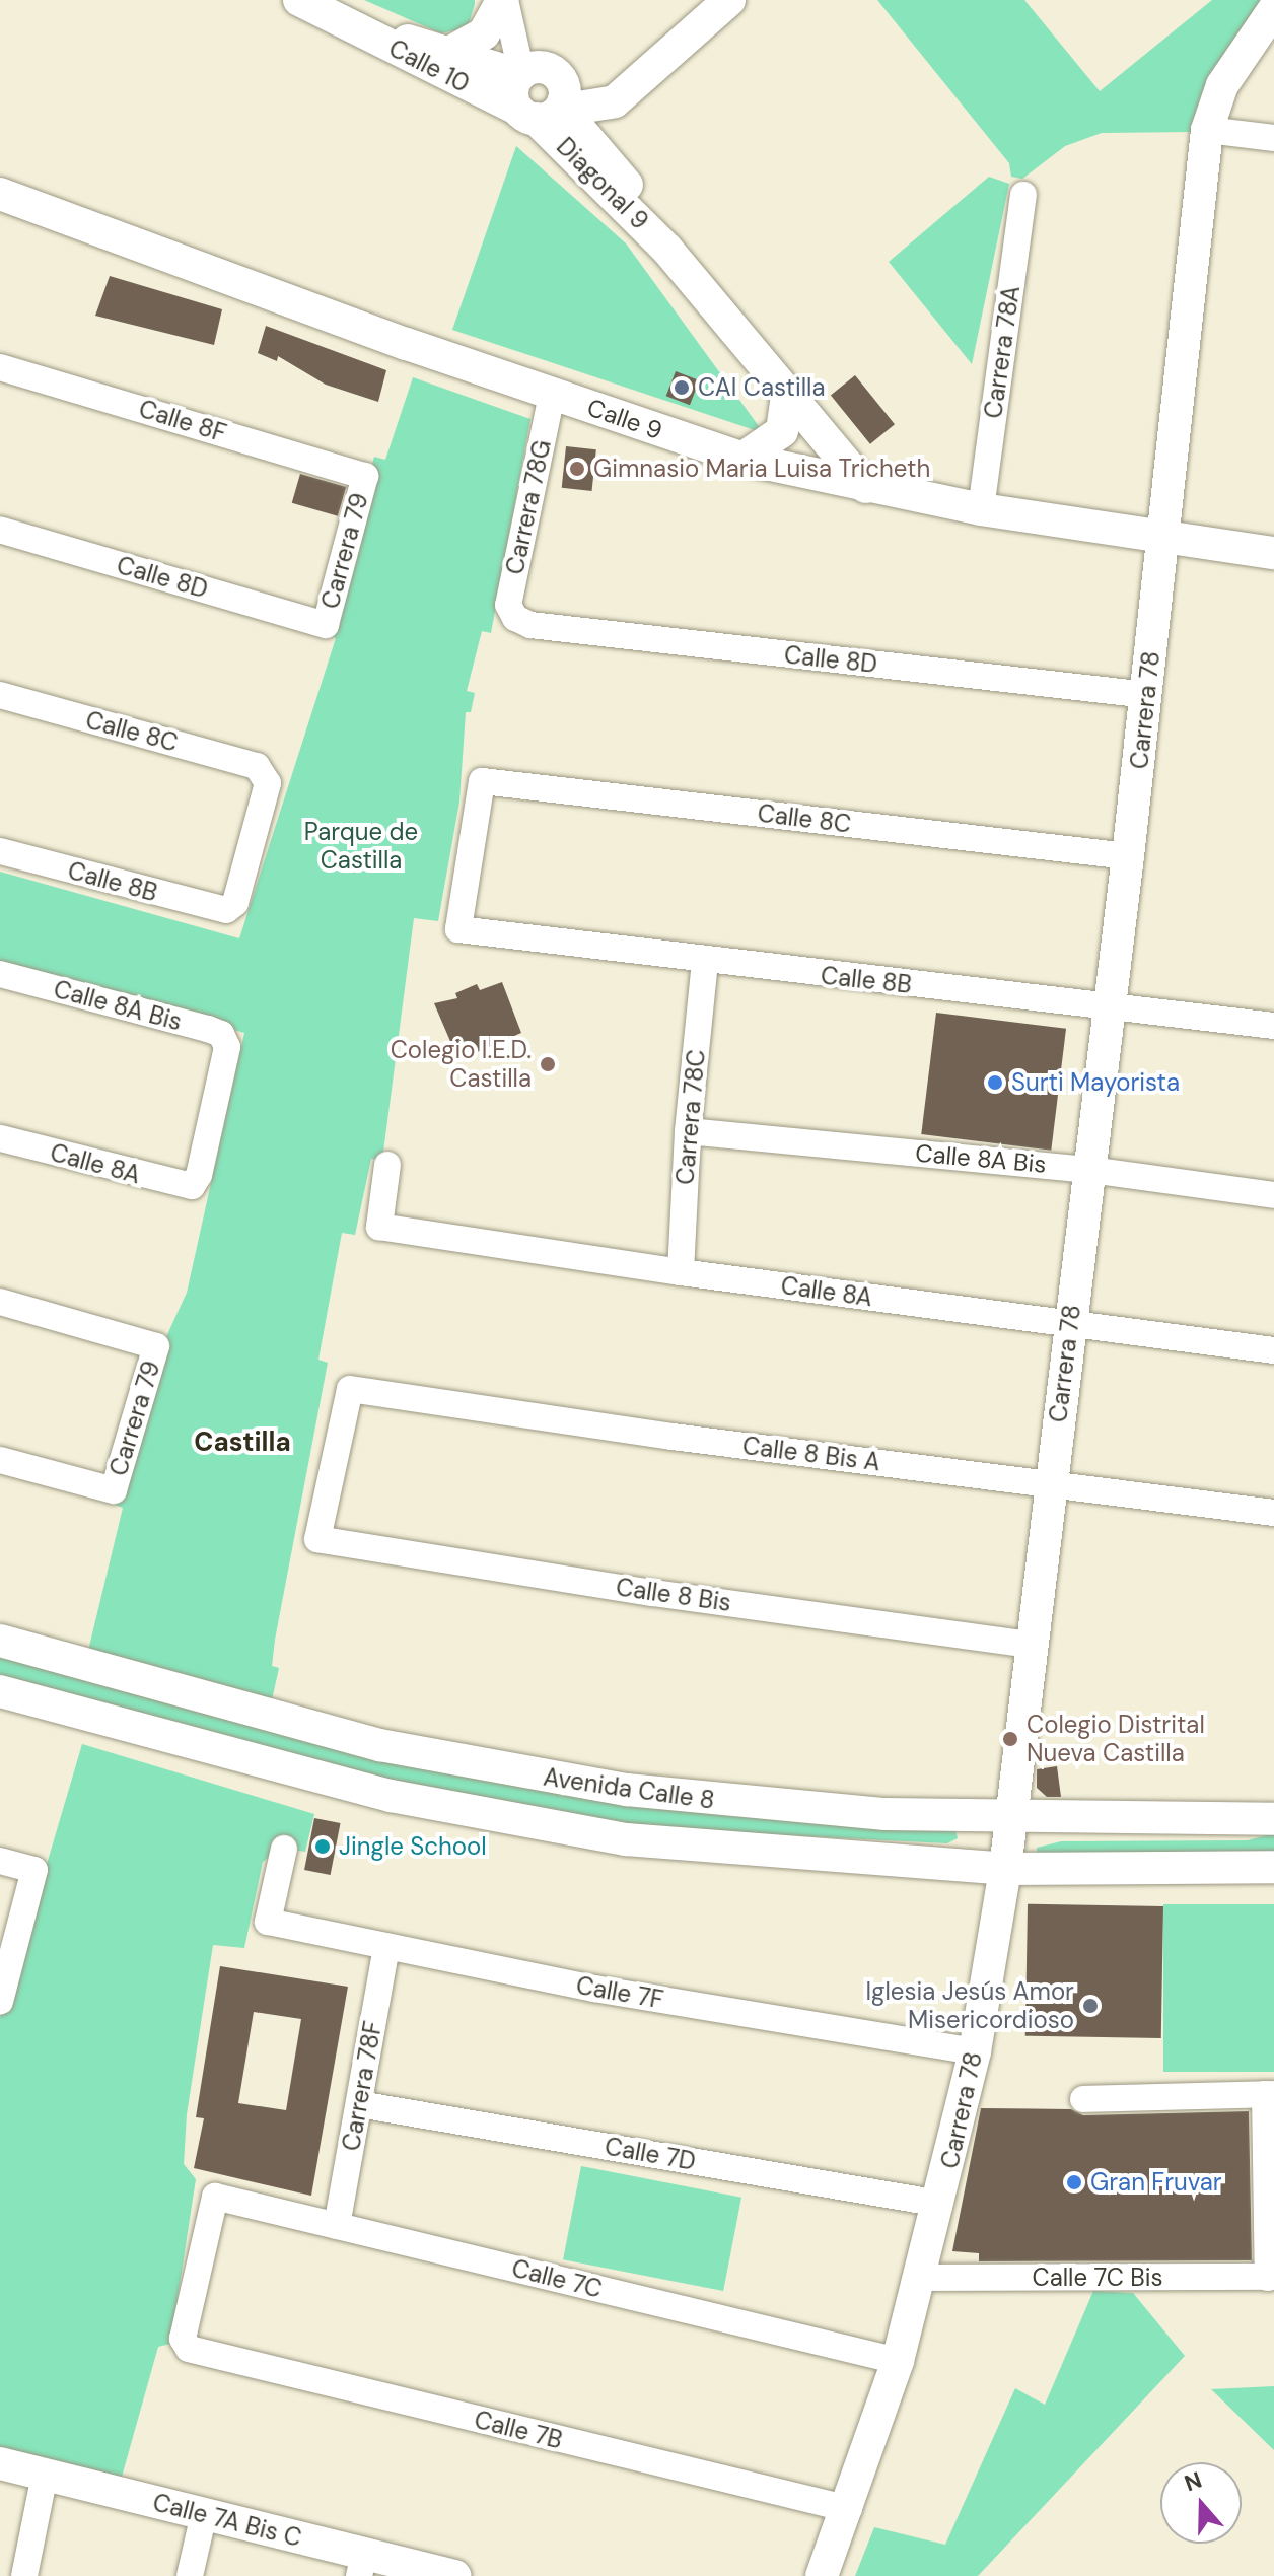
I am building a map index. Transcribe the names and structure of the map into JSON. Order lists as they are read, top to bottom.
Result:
{
  "streets": {
    "street": [
      "Calle 10",
      "Diagonal 9",
      "Carrera 78A",
      "Calle 9",
      "Calle 8F",
      "Carrera 78G",
      "Carrera 79",
      "Calle 8D",
      "Carrera 78",
      "Calle 8C",
      "Calle 8B",
      "Calle 8A Bis",
      "Carrera 78C",
      "Calle 8A",
      "Calle 8 Bis A",
      "Calle 8 Bis",
      "Avenida Calle 8",
      "Calle 7F",
      "Carrera 78F",
      "Calle 7D",
      "Calle 7C Bis",
      "Calle 7C",
      "Calle 7B",
      "Calle 7A Bis C"
    ]
  },
  "crossings": [
    ["Calle 10", "Diagonal 9"],
    ["Diagonal 9", "Calle 9"],
    ["Carrera 78A", "Calle 9"],
    ["Calle 9", "Carrera 78G"],
    ["Calle 9", "Carrera 78"],
    ["Calle 8F", "Carrera 79"],
    ["Carrera 78G", "Calle 8D"],
    ["Carrera 79", "Calle 8D"],
    ["Calle 8D", "Carrera 78"],
    ["Carrera 78", "Calle 8C"],
    ["Carrera 78", "Calle 8B"],
    ["Carrera 78", "Calle 8A Bis"],
    ["Carrera 78", "Calle 8A"],
    ["Carrera 78", "Calle 8 Bis A"],
    ["Carrera 78", "Calle 8 Bis"],
    ["Carrera 78", "Avenida Calle 8"],
    ["Carrera 78", "Calle 7F"],
    ["Carrera 78", "Calle 7D"],
    ["Carrera 78", "Calle 7C Bis"],
    ["Carrera 78", "Calle 7C"],
    ["Carrera 78", "Calle 7B"],
    ["Calle 8C", "Calle 8B"],
    ["Calle 8B", "Carrera 78C"],
    ["Calle 8A Bis", "Carrera 78C"],
    ["Calle 8A Bis", "Calle 8A"],
    ["Carrera 78C", "Calle 8A"],
    ["Calle 8 Bis A", "Calle 8 Bis"],
    ["Calle 7F", "Carrera 78F"],
    ["Carrera 78F", "Calle 7D"],
    ["Carrera 78F", "Calle 7C"],
    ["Calle 7C", "Calle 7B"]
  ],
  "districts": ["Castilla"],
  "parks": ["Parque de Castilla"],
  "places": [
    "CAI Castilla",
    "Gimnasio Maria Luisa Tricheth",
    "Colegio I.E.D. Castilla",
    "Surti Mayorista",
    "Colegio Distrital Nueva Castilla",
    "Jingle School",
    "Iglesia Jesús Amor Misericordioso",
    "Gran Fruvar"
  ],
  "north": "top"
}
